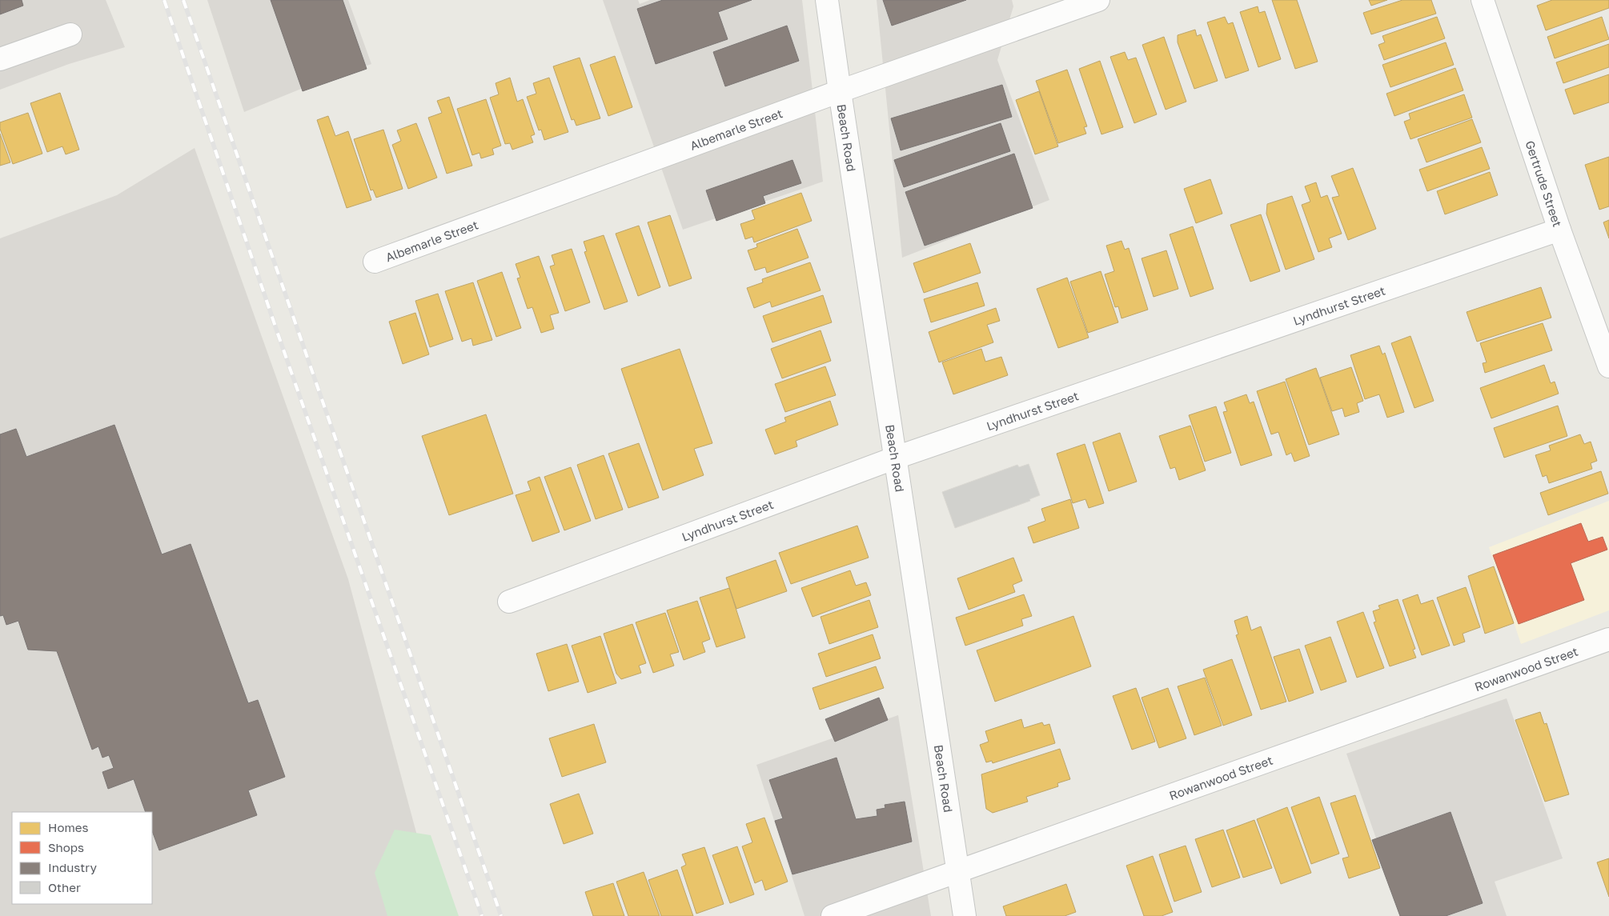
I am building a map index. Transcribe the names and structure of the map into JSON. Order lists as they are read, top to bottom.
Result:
{
  "streets": {
    "street": [
      "Albemarle Street",
      "Beach Road",
      "Gertrude Street",
      "Lyndhurst Street",
      "Rowanwood Street"
    ]
  },
  "crossings": [
    ["Albemarle Street", "Beach Road"],
    ["Beach Road", "Lyndhurst Street"],
    ["Beach Road", "Rowanwood Street"],
    ["Gertrude Street", "Lyndhurst Street"]
  ],
  "legend": [
    "Homes",
    "Shops",
    "Industry",
    "Other"
  ]
}
